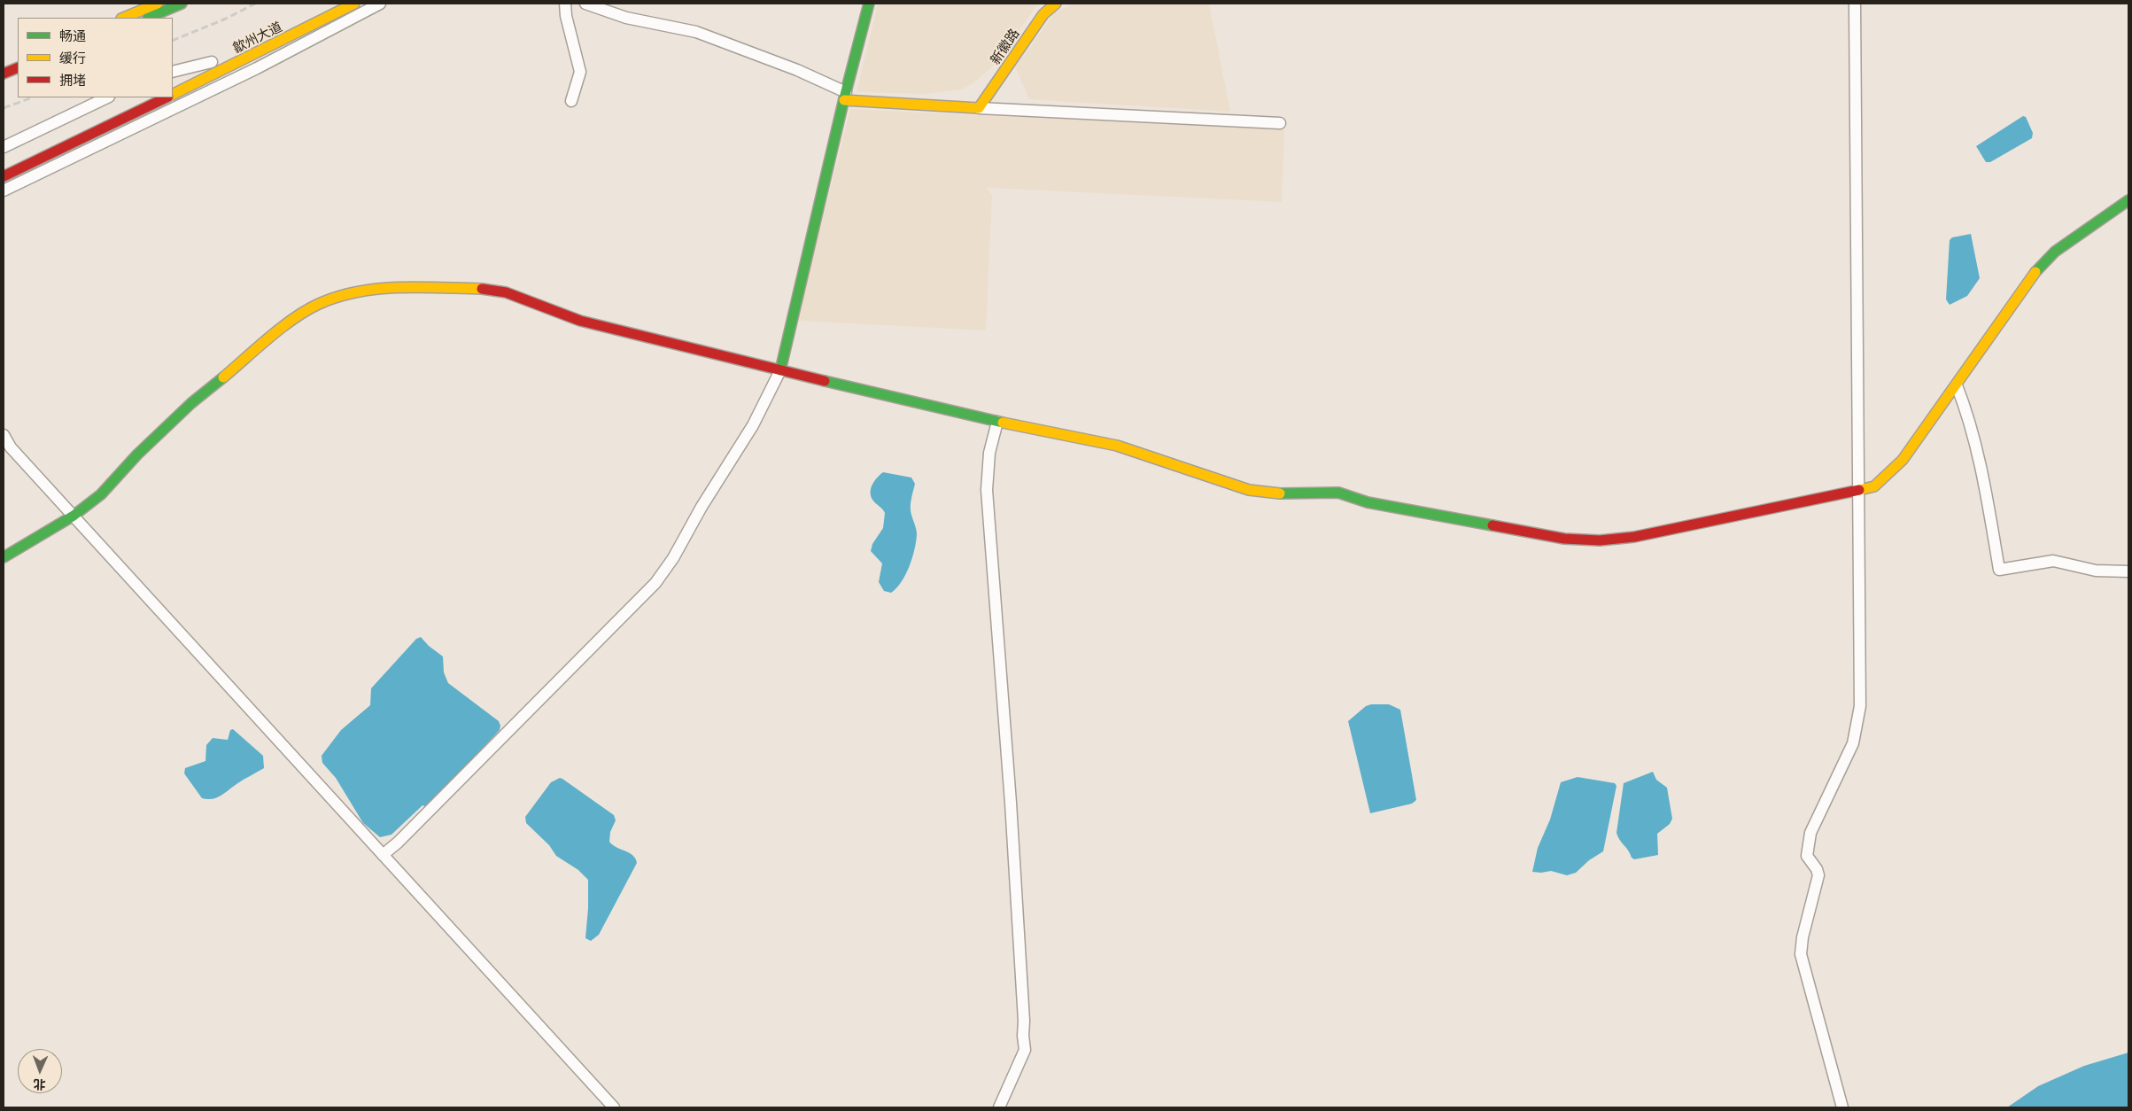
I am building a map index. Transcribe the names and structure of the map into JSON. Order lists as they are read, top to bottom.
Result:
{
  "streets": {
    "main road": ["歙州大道", "新徽路"]
  },
  "legend": ["畅通", "缓行", "拥堵"],
  "north": "bottom"
}
